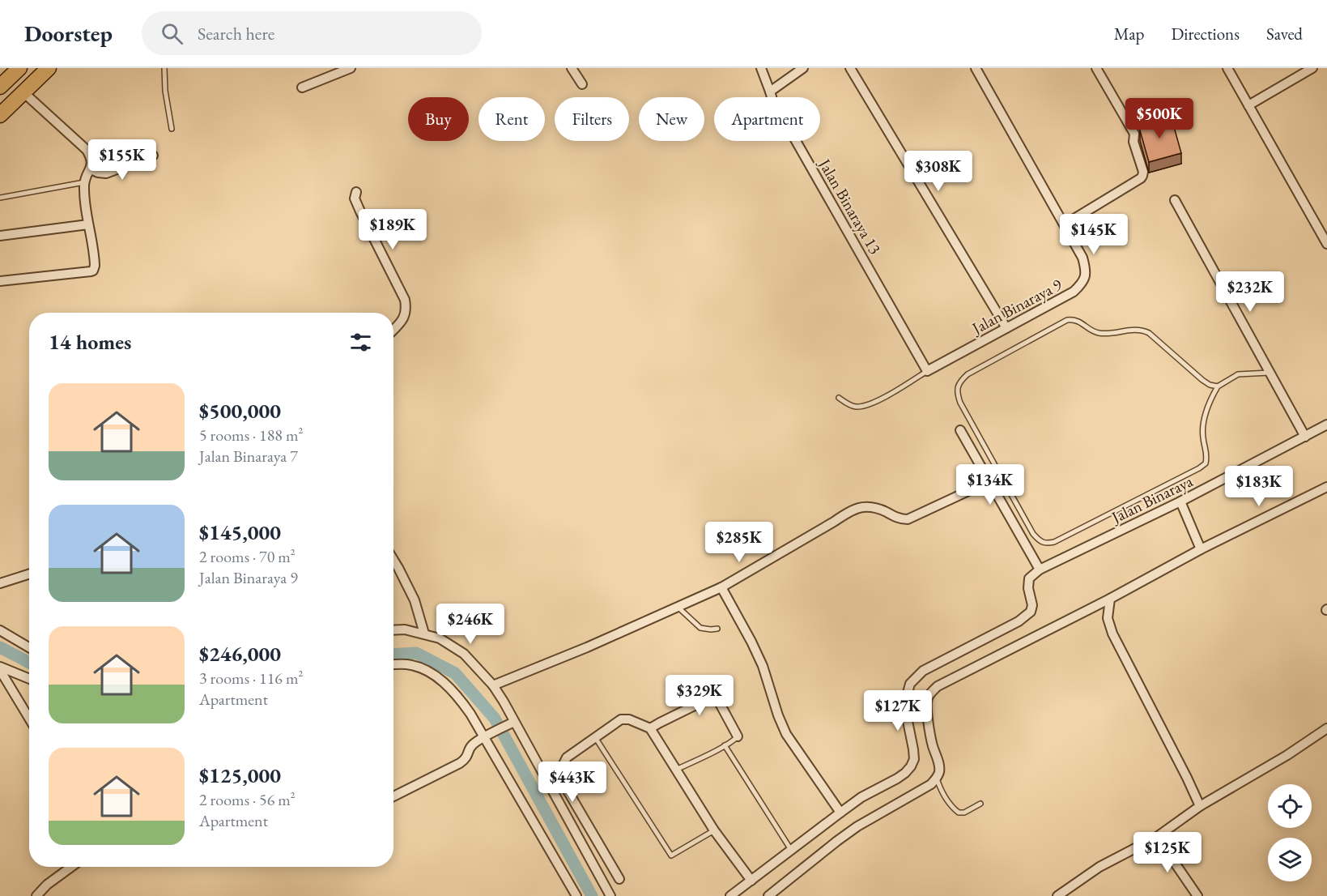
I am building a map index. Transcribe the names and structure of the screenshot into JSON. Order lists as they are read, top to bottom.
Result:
{
  "streets": {
    "street": ["Jalan Binaraya 13", "Jalan Binaraya 9", "Jalan Binaraya"]
  },
  "crossings": [
    ["Jalan Binaraya 13", "Jalan Binaraya 9"]
  ],
  "page": {
    "header": "Doorstep",
    "search": "Search here",
    "nav": ["Map", "Directions", "Saved"],
    "chip": [
      "Buy",
      "Rent",
      "Filters",
      "New",
      "Apartment"
    ],
    "price": [
      "$500K",
      "$155K",
      "$308K",
      "$189K",
      "$145K",
      "$232K",
      "$134K",
      "$183K",
      "$285K",
      "$246K",
      "$329K",
      "$127K",
      "$443K",
      "$125K"
    ],
    "heading": "14 homes",
    "list": [
      {
        "name": "$500,000",
        "note": "5 rooms · 188 m² · Jalan Binaraya 7"
      },
      {
        "name": "$145,000",
        "note": "2 rooms · 70 m² · Jalan Binaraya 9"
      },
      {
        "name": "$246,000",
        "note": "3 rooms · 116 m² · Apartment"
      },
      {
        "name": "$125,000",
        "note": "2 rooms · 56 m² · Apartment"
      }
    ]
  }
}
